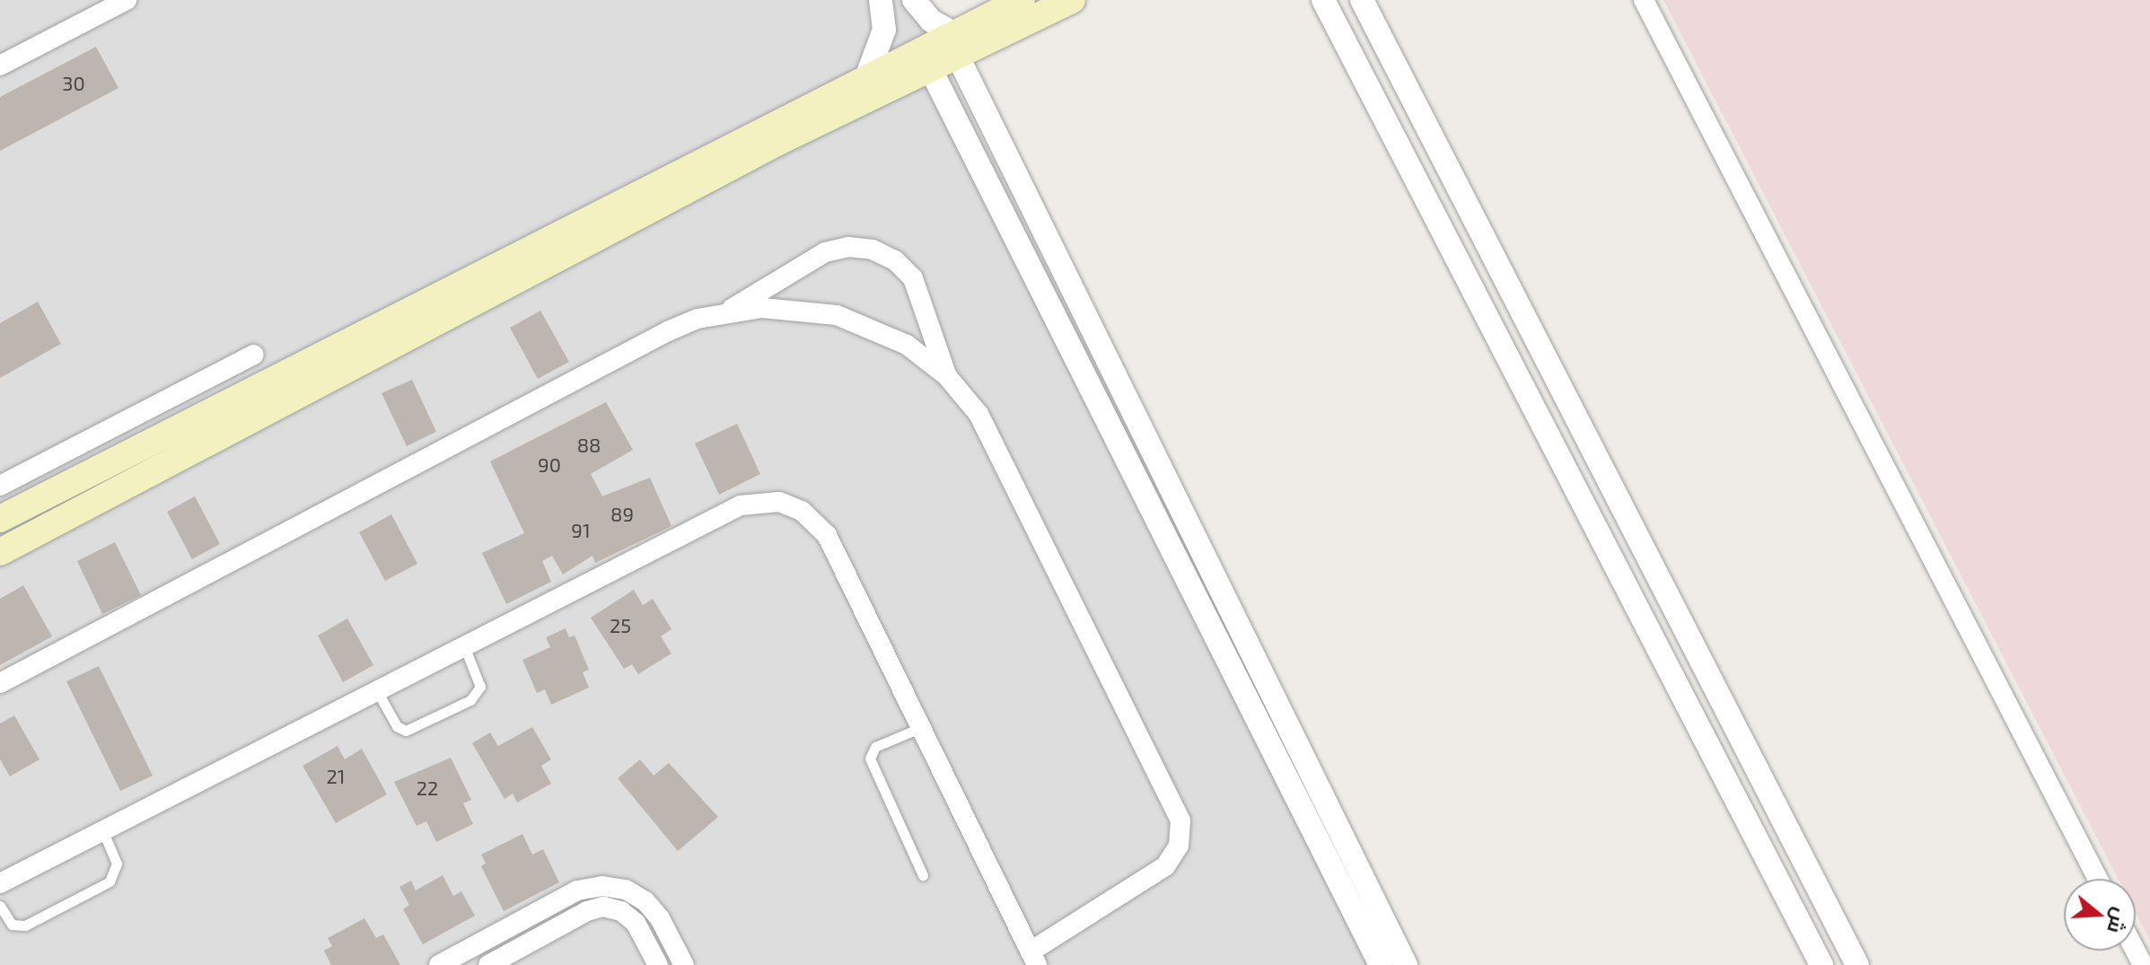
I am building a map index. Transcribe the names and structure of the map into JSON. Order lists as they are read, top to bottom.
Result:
{
  "house_numbers": [
    "30",
    "88",
    "90",
    "89",
    "91",
    "25",
    "21",
    "22"
  ],
  "north": "right"
}
